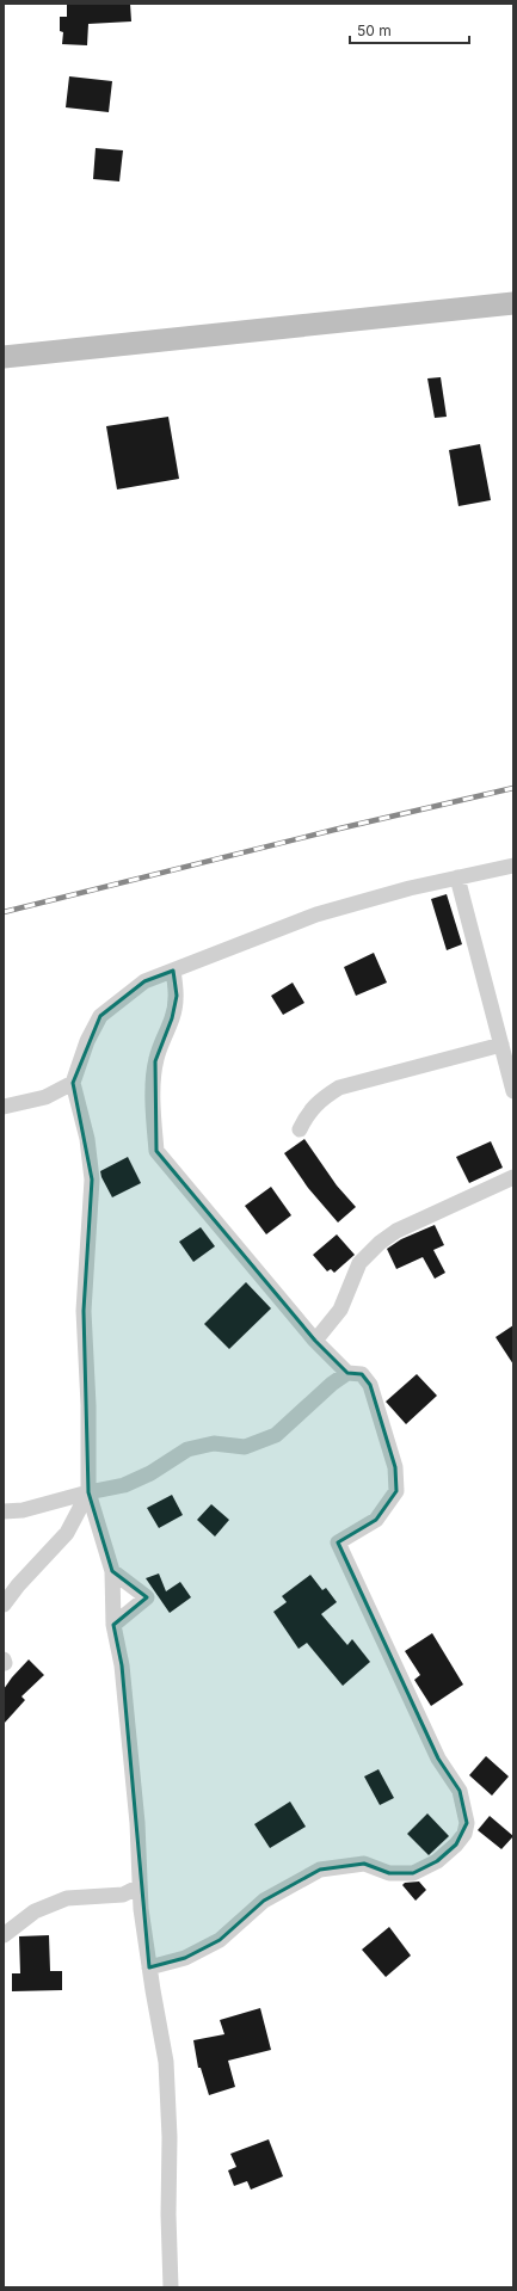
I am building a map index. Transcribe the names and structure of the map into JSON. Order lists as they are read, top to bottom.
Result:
{
  "scale_bar": "50 m"
}
